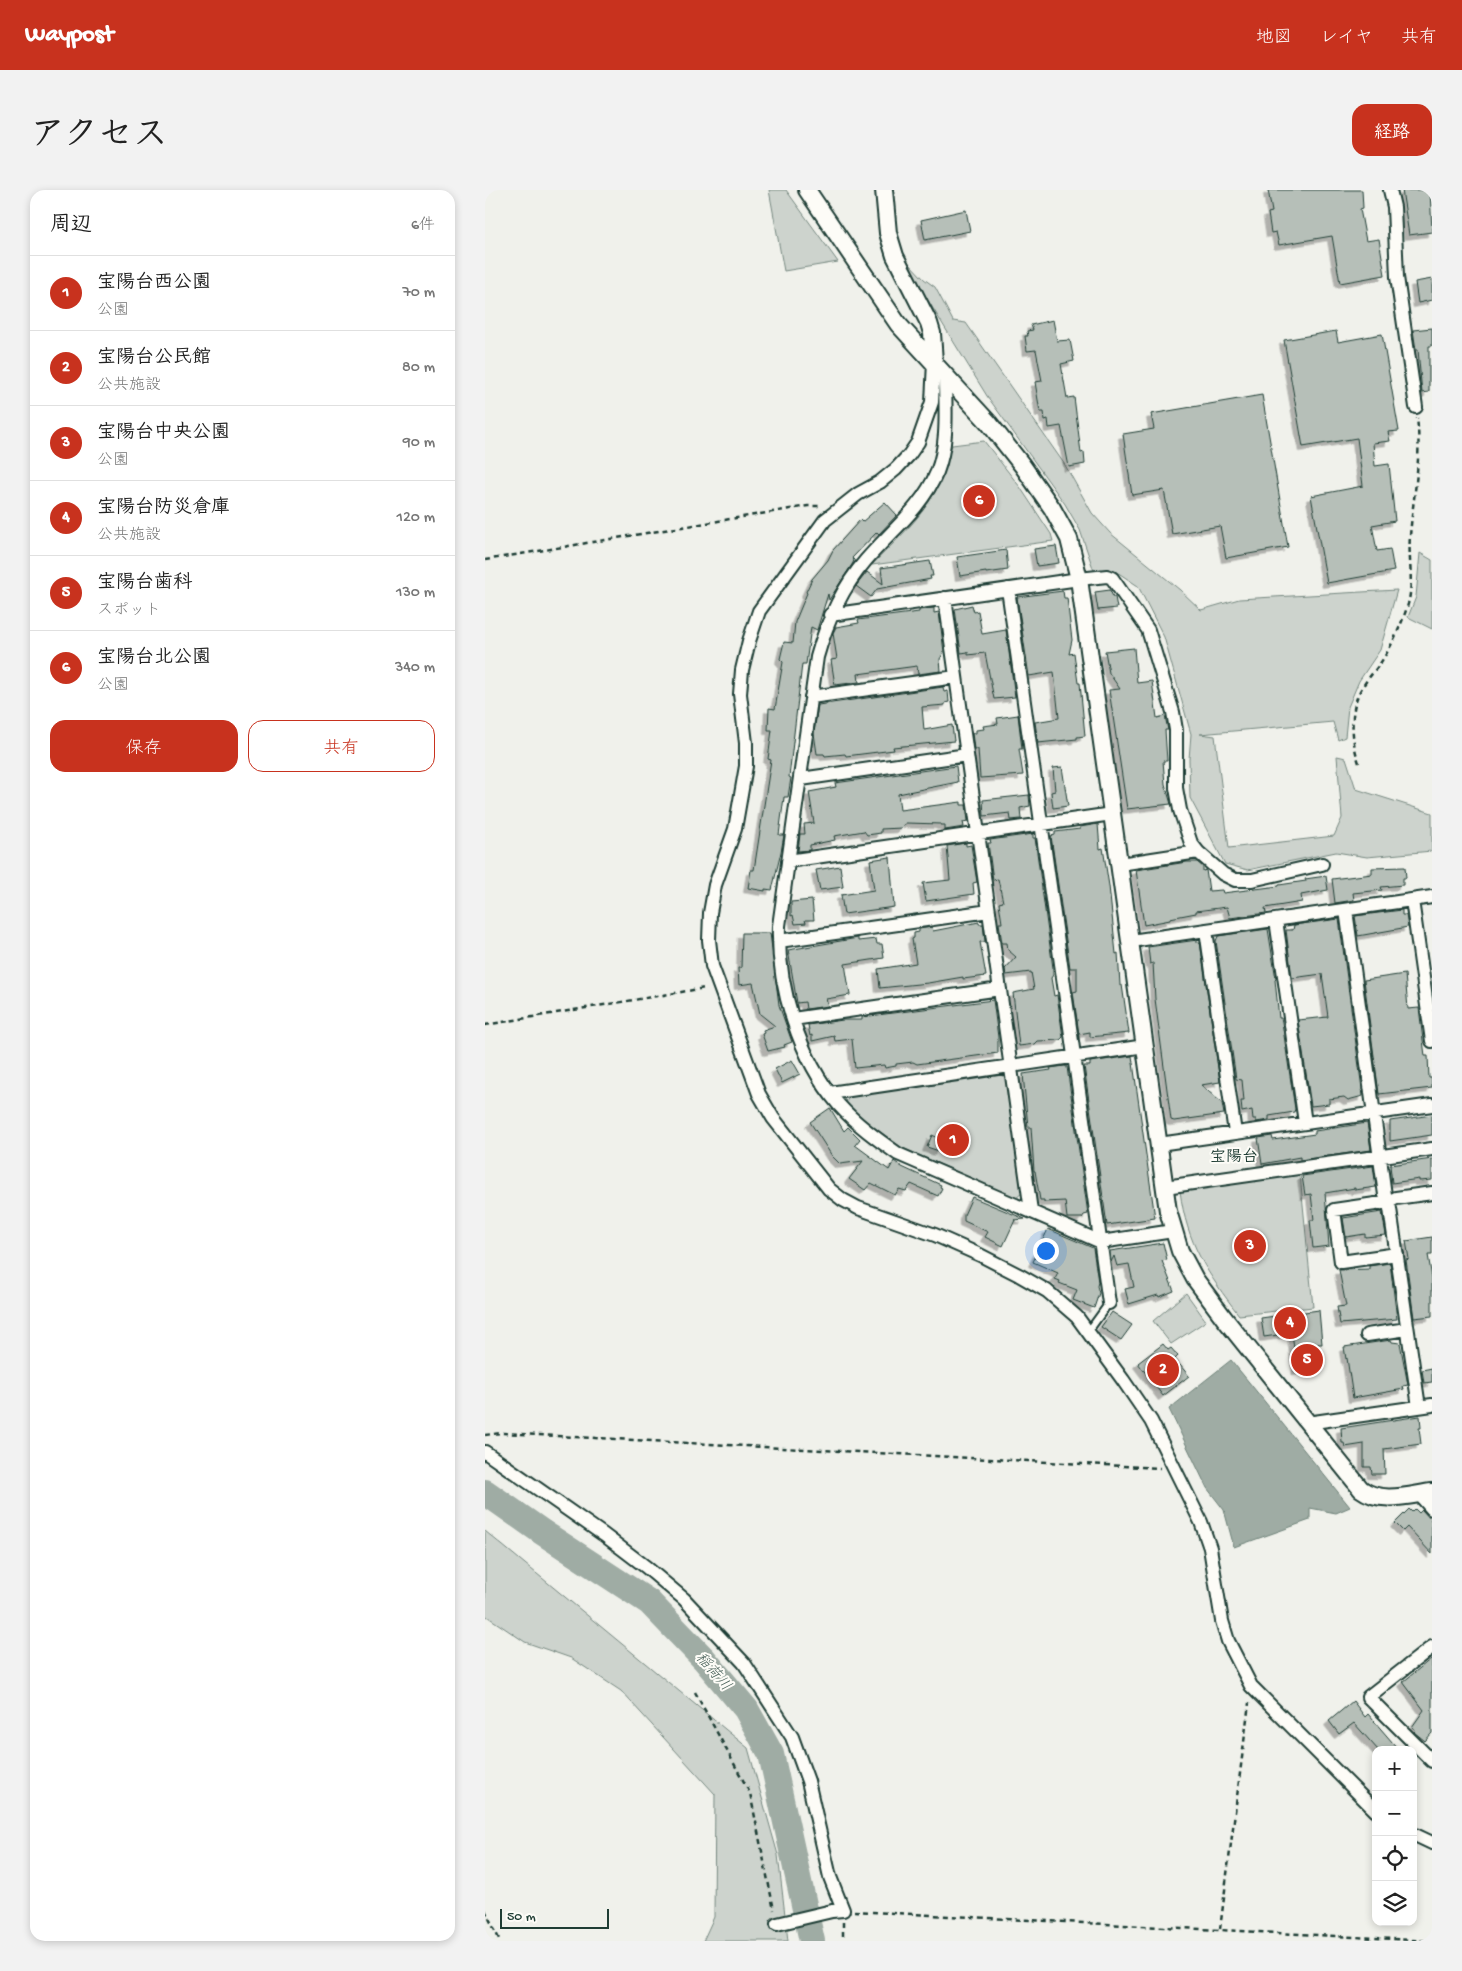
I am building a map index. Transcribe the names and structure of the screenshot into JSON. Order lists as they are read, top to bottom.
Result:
{
  "districts": ["宝陽台"],
  "water": ["稲荷川"],
  "scale_bar": "50 m",
  "page": {
    "header": "Waypost",
    "nav": ["地図", "レイヤ", "共有"],
    "title": "アクセス",
    "buttons": [
      "経路",
      ["保存", "共有"]
    ],
    "heading": ["周辺", "6件"],
    "list": [
      {
        "mark": "1",
        "name": "宝陽台西公園",
        "note": "公園",
        "value": "70 m"
      },
      {
        "mark": "2",
        "name": "宝陽台公民館",
        "note": "公共施設",
        "value": "80 m"
      },
      {
        "mark": "3",
        "name": "宝陽台中央公園",
        "note": "公園",
        "value": "90 m"
      },
      {
        "mark": "4",
        "name": "宝陽台防災倉庫",
        "note": "公共施設",
        "value": "120 m"
      },
      {
        "mark": "5",
        "name": "宝陽台歯科",
        "note": "スポット",
        "value": "130 m"
      },
      {
        "mark": "6",
        "name": "宝陽台北公園",
        "note": "公園",
        "value": "340 m"
      }
    ],
    "pins": [
      "6",
      "1",
      "3",
      "4",
      "5",
      "2"
    ],
    "map_buttons": ["+", "−"],
    "scale": "50 m"
  }
}
